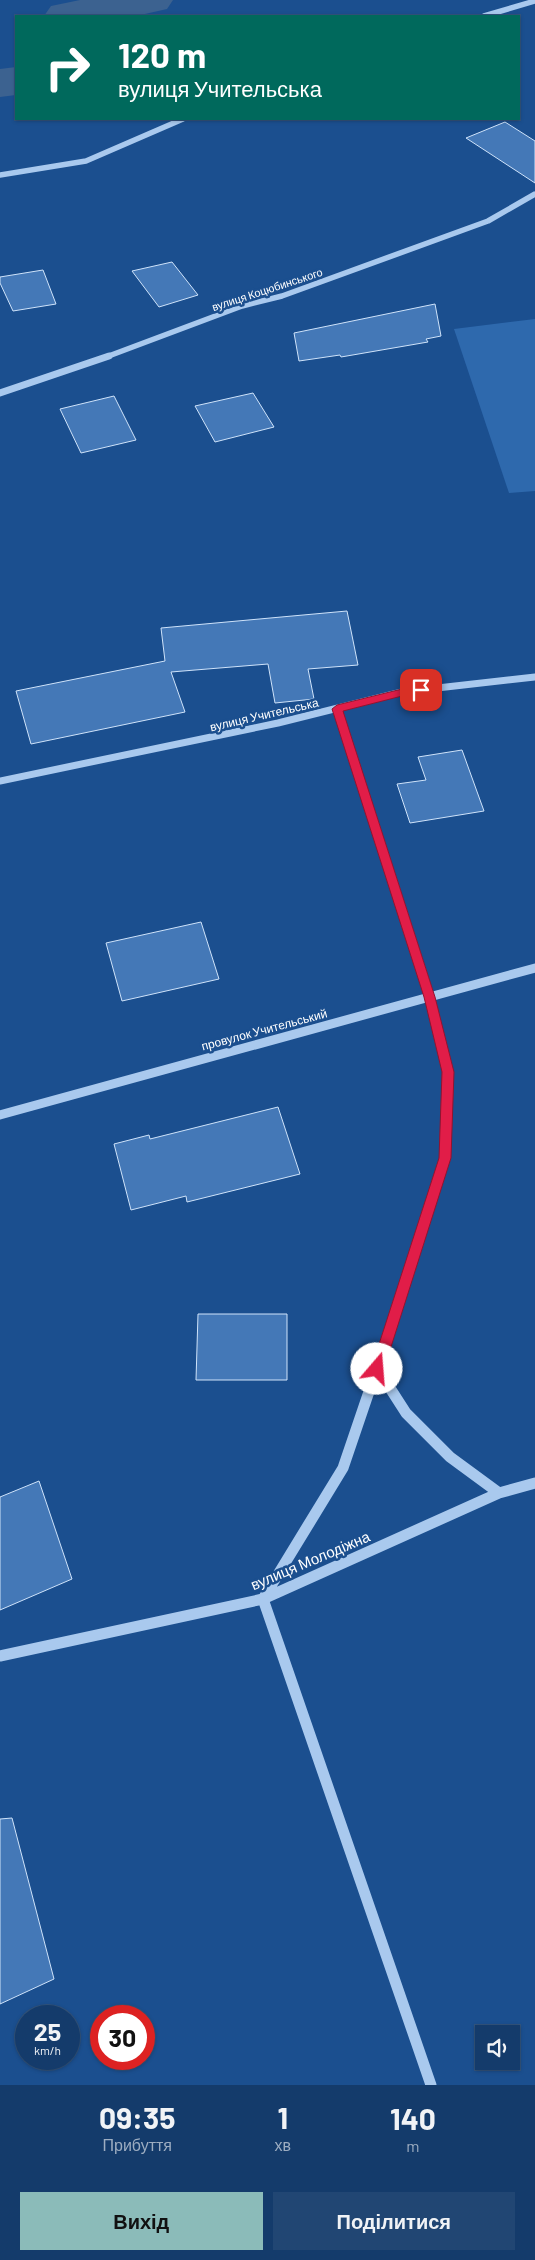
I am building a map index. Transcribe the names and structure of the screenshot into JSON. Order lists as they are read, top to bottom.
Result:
{
  "streets": {
    "street": [
      "вулиця Коцюбинського",
      "вулиця Учительська",
      "провулок Учительський",
      "вулиця Молодіжна"
    ]
  },
  "page": {
    "turn": ["120 m", "вулиця Учительська"],
    "speed": "25 km/h",
    "limit": "30",
    "eta": [
      "09:35",
      "Прибуття",
      "1",
      "хв",
      "140",
      "m"
    ],
    "buttons": ["Вихід", "Поділитися"]
  }
}
